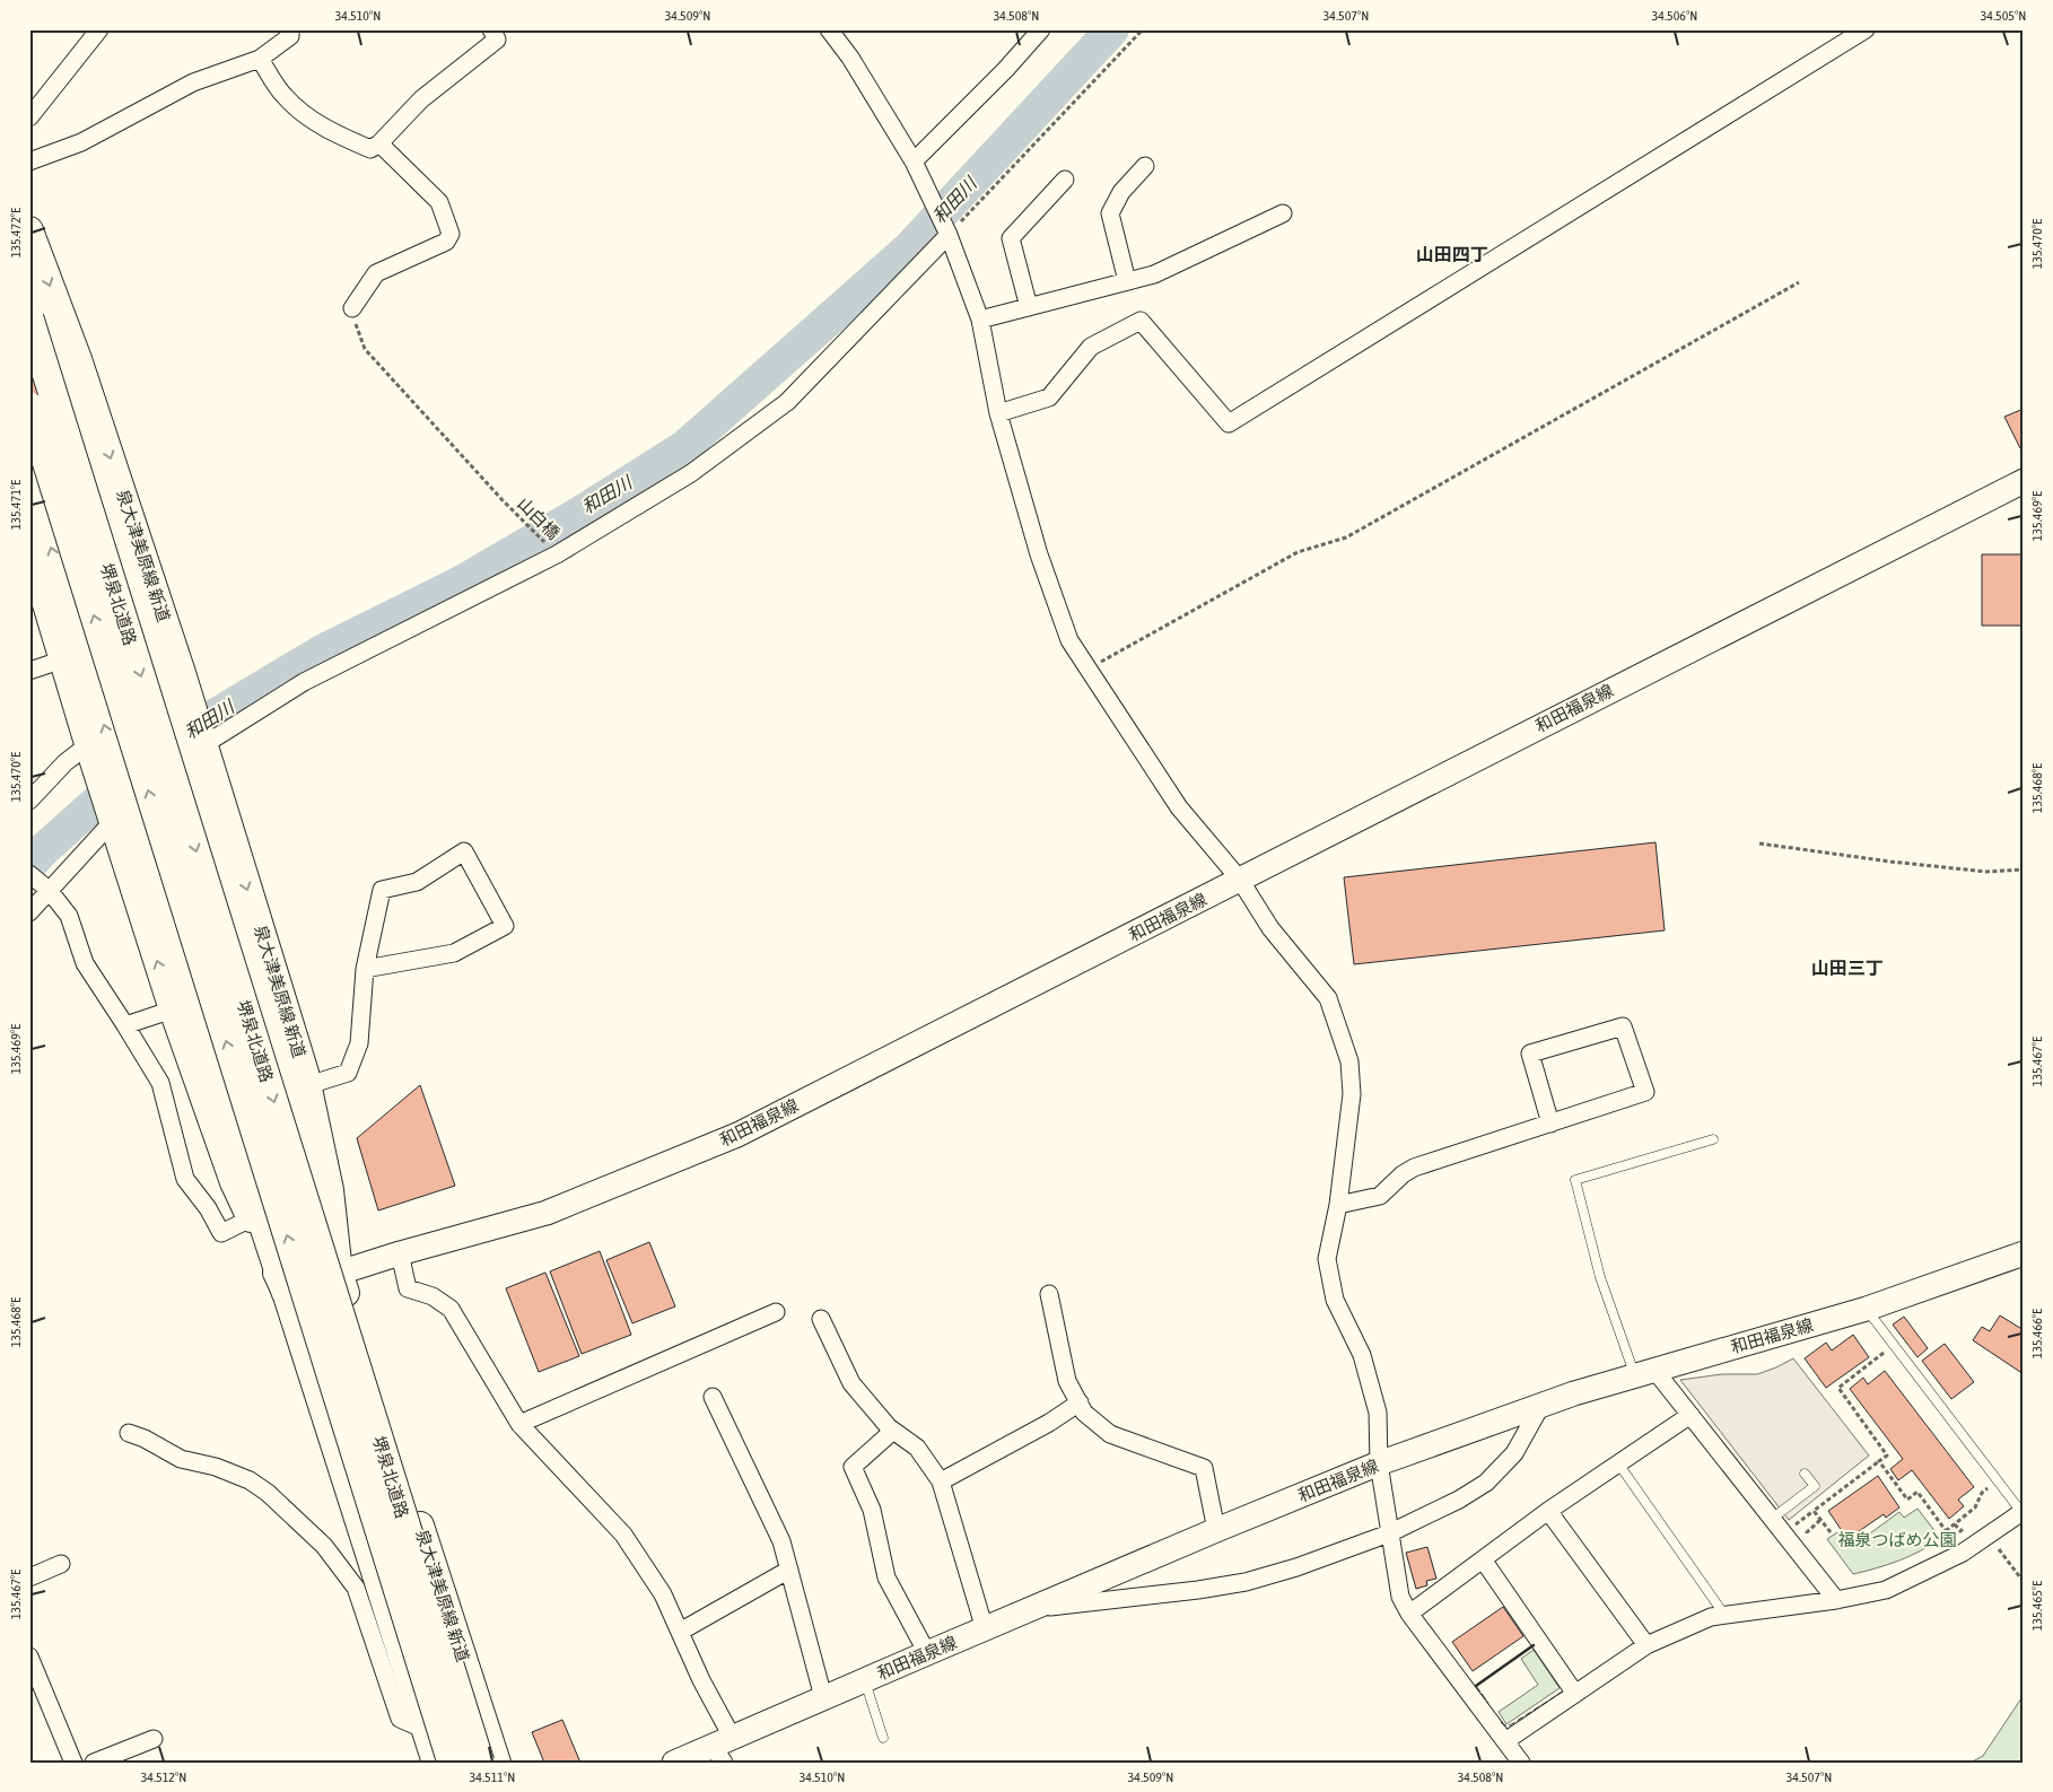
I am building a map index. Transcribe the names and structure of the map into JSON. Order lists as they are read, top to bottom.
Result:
{
  "streets": {
    "highway": ["堺泉北道路"],
    "main road": ["泉大津美原線 新道", "和田福泉線"],
    "path": ["山白橋"]
  },
  "crossings": [
    ["泉大津美原線 新道", "和田福泉線"]
  ],
  "districts": ["山田四丁", "山田三丁"],
  "water": ["和田川"],
  "parks": ["福泉つばめ公園"],
  "coordinates": [
    "34.510°N",
    "34.509°N",
    "34.508°N",
    "34.507°N",
    "34.506°N",
    "34.505°N",
    "135.472°E",
    "135.470°E",
    "135.471°E",
    "135.469°E",
    "135.468°E",
    "135.467°E",
    "135.466°E",
    "135.465°E",
    "34.512°N",
    "34.511°N"
  ]
}
